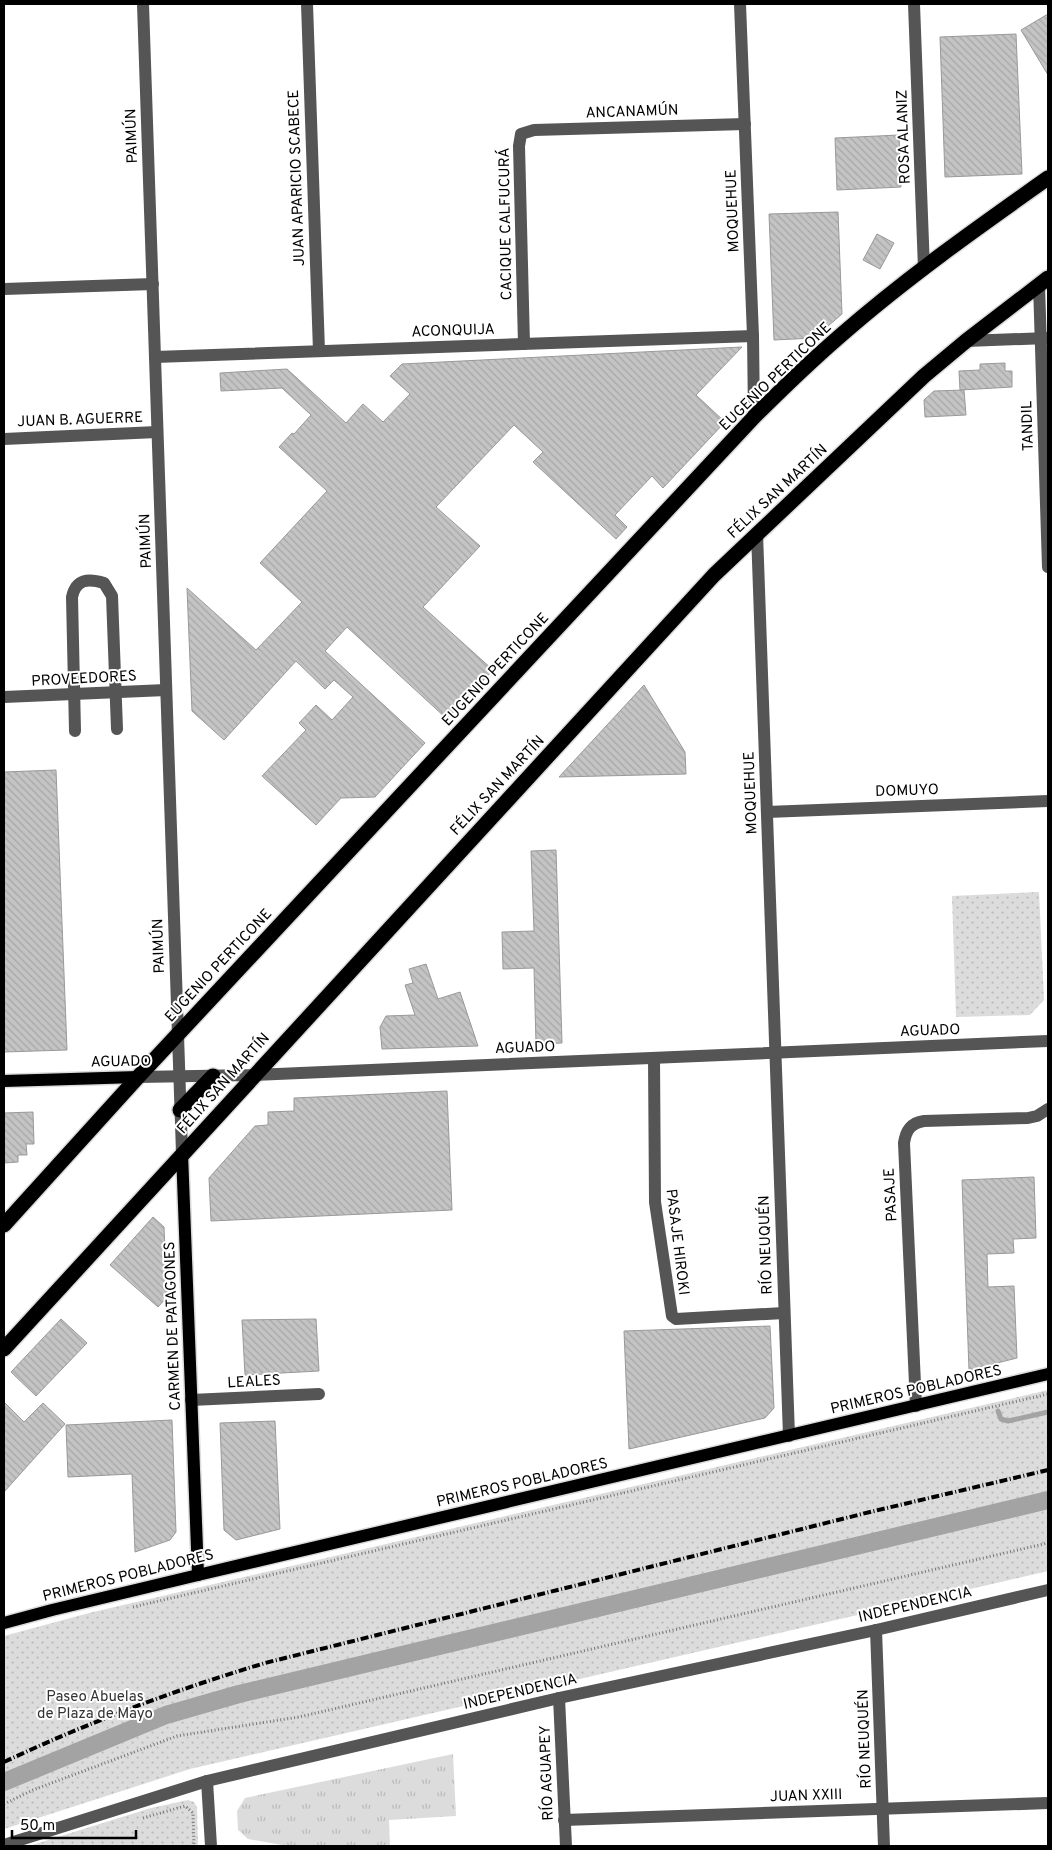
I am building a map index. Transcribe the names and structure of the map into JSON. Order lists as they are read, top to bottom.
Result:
{
  "streets": {
    "highway": ["EUGENIO PERTICONE", "FÉLIX SAN MARTÍN"],
    "main road": ["AGUADO", "CARMEN DE PATAGONES", "PRIMEROS POBLADORES"],
    "street": [
      "ANCANAMÚN",
      "PAIMÚN",
      "ROSA ALANIZ",
      "JUAN APARICIO SCABECE",
      "MOQUEHUE",
      "CACIQUE CALFUCURÁ",
      "ACONQUIJA",
      "JUAN B. AGUERRE",
      "TANDIL",
      "PROVEEDORES",
      "DOMUYO",
      "PASAJE",
      "PASAJE HIROKI",
      "RÍO NEUQUÉN",
      "LEALES",
      "INDEPENDENCIA",
      "RÍO AGUAPEY",
      "JUAN XXIII"
    ]
  },
  "crossings": [
    ["ANCANAMÚN", "MOQUEHUE"],
    ["ANCANAMÚN", "CACIQUE CALFUCURÁ"],
    ["PAIMÚN", "ACONQUIJA"],
    ["PAIMÚN", "EUGENIO PERTICONE"],
    ["PAIMÚN", "JUAN B. AGUERRE"],
    ["PAIMÚN", "PROVEEDORES"],
    ["PAIMÚN", "AGUADO"],
    ["PAIMÚN", "CARMEN DE PATAGONES"],
    ["ROSA ALANIZ", "EUGENIO PERTICONE"],
    ["JUAN APARICIO SCABECE", "ACONQUIJA"],
    ["MOQUEHUE", "ACONQUIJA"],
    ["MOQUEHUE", "EUGENIO PERTICONE"],
    ["MOQUEHUE", "FÉLIX SAN MARTÍN"],
    ["MOQUEHUE", "DOMUYO"],
    ["MOQUEHUE", "AGUADO"],
    ["MOQUEHUE", "RÍO NEUQUÉN"],
    ["CACIQUE CALFUCURÁ", "ACONQUIJA"],
    ["EUGENIO PERTICONE", "AGUADO"],
    ["TANDIL", "FÉLIX SAN MARTÍN"],
    ["FÉLIX SAN MARTÍN", "AGUADO"],
    ["FÉLIX SAN MARTÍN", "CARMEN DE PATAGONES"],
    ["AGUADO", "PASAJE HIROKI"],
    ["AGUADO", "RÍO NEUQUÉN"],
    ["AGUADO", "CARMEN DE PATAGONES"],
    ["PASAJE", "PRIMEROS POBLADORES"],
    ["PASAJE HIROKI", "RÍO NEUQUÉN"],
    ["RÍO NEUQUÉN", "PRIMEROS POBLADORES"],
    ["RÍO NEUQUÉN", "INDEPENDENCIA"],
    ["RÍO NEUQUÉN", "JUAN XXIII"],
    ["CARMEN DE PATAGONES", "LEALES"],
    ["CARMEN DE PATAGONES", "PRIMEROS POBLADORES"],
    ["INDEPENDENCIA", "RÍO AGUAPEY"],
    ["RÍO AGUAPEY", "JUAN XXIII"]
  ],
  "parks": ["Paseo Abuelas de Plaza de Mayo"],
  "scale_bar": "50 m"
}
